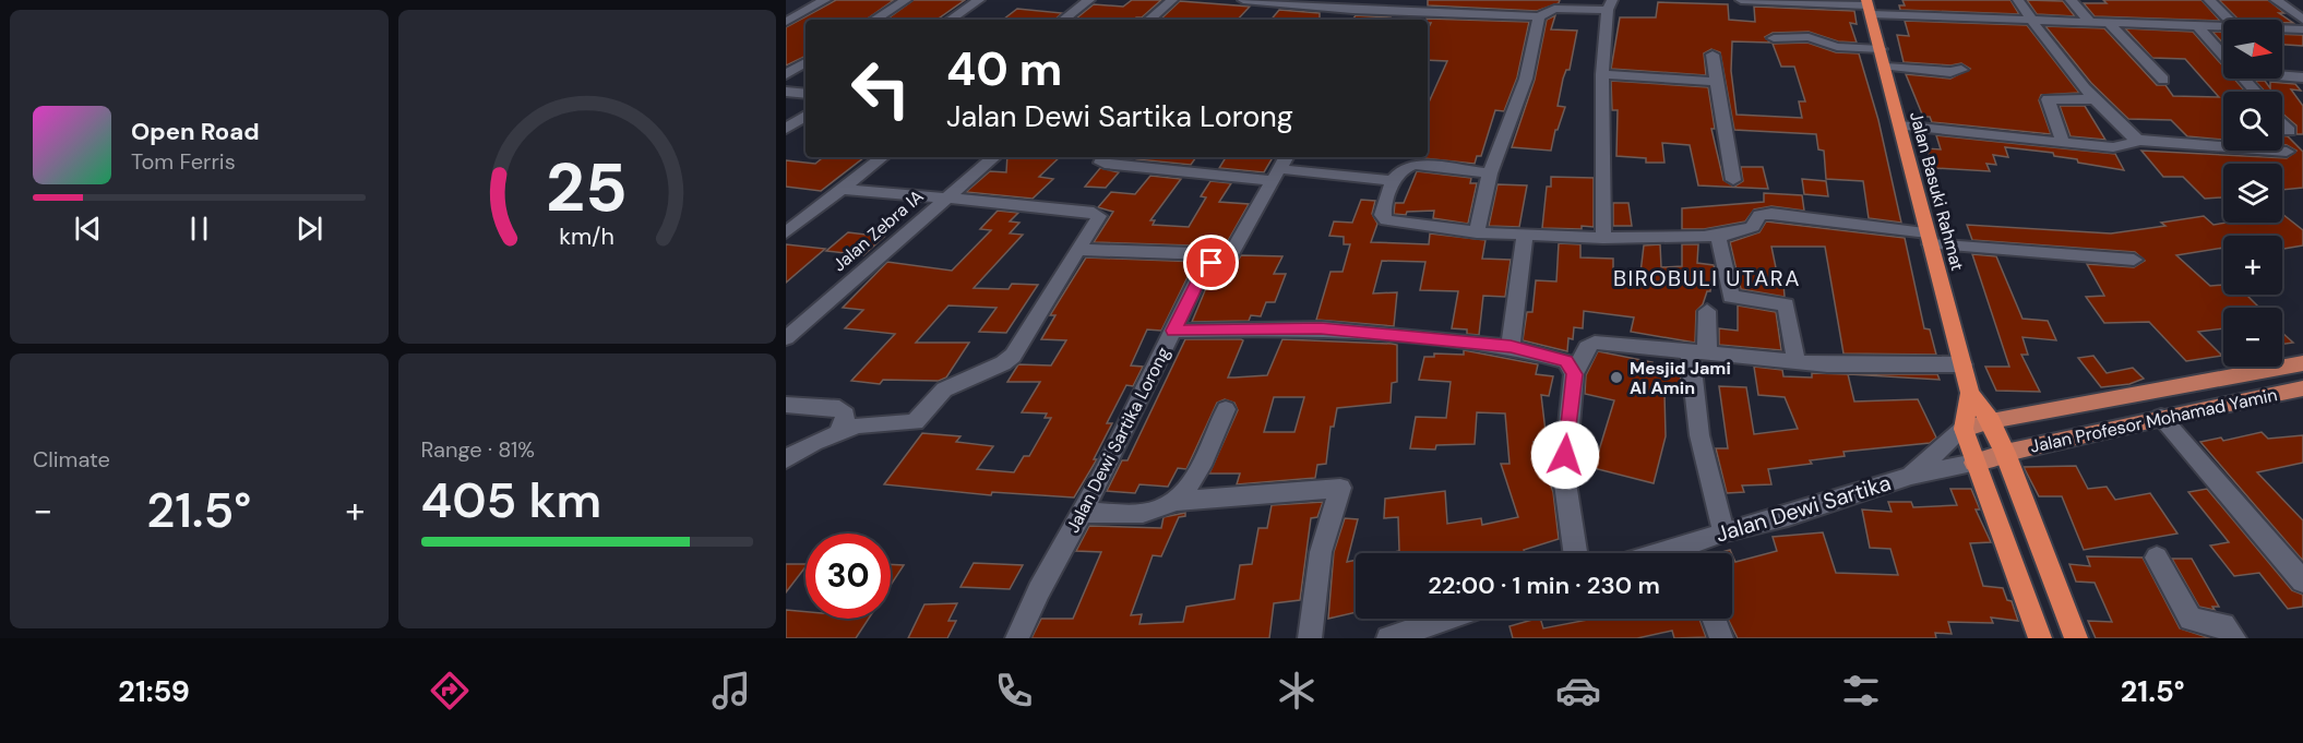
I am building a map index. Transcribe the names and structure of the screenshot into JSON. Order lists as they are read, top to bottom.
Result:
{
  "streets": {
    "highway": ["Jalan Basuki Rahmat"],
    "main road": ["Jalan Profesor Mohamad Yamin"],
    "street": ["Jalan Zebra IA", "Jalan Dewi Sartika Lorong", "Jalan Dewi Sartika"]
  },
  "crossings": [
    ["Jalan Profesor Mohamad Yamin", "Jalan Dewi Sartika"]
  ],
  "districts": ["BIROBULI UTARA"],
  "places": ["Mesjid Jami Al Amin"],
  "north": "right",
  "page": {
    "map_buttons": ["+", "−"],
    "turn": ["40 m", "Jalan Dewi Sartika Lorong"],
    "song": ["Open Road", "Tom Ferris"],
    "tile": [
      "Climate",
      ["Range · 81%", "405 km"]
    ],
    "heat": ["−", "21.5°", "+"],
    "limit": "30",
    "trip": "22:00 · 1 min · 230 m",
    "tabs": ["21:59", "21.5°"],
    "gauge": ["25", "km/h"]
  }
}
